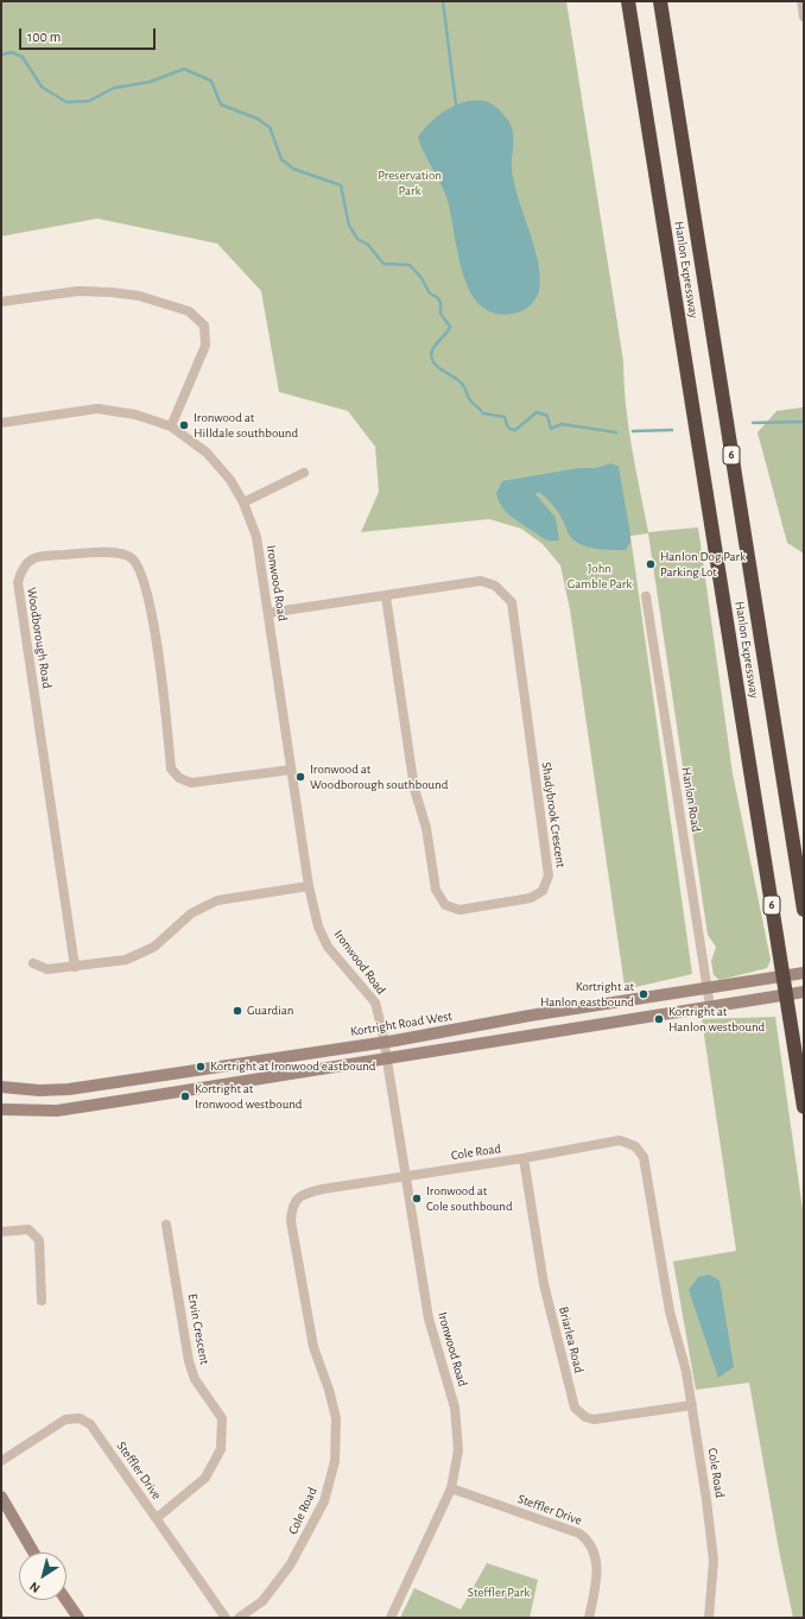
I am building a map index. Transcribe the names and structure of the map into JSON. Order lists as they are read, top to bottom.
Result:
{
  "streets": {
    "highway": ["Hanlon Expressway", "6"],
    "street": [
      "Ironwood Road",
      "Woodborough Road",
      "Hanlon Road",
      "Shadybrook Crescent",
      "Kortright Road West",
      "Cole Road",
      "Ervin Crescent",
      "Briarlea Road",
      "Steffler Drive"
    ]
  },
  "crossings": [
    ["Hanlon Expressway", "Kortright Road West"],
    ["Ironwood Road", "Woodborough Road"],
    ["Ironwood Road", "Shadybrook Crescent"],
    ["Ironwood Road", "Kortright Road West"],
    ["Ironwood Road", "Cole Road"],
    ["Ironwood Road", "Steffler Drive"],
    ["Hanlon Road", "Kortright Road West"],
    ["Cole Road", "Briarlea Road"],
    ["Ervin Crescent", "Steffler Drive"]
  ],
  "parks": ["Preservation Park", "John Gamble Park", "Steffler Park"],
  "places": [
    "Ironwood at Hilldale southbound",
    "Hanlon Dog Park Parking Lot",
    "Ironwood at Woodborough southbound",
    "Kortright at Hanlon eastbound",
    "Guardian",
    "Kortright at Hanlon westbound",
    "Kortright at Ironwood eastbound",
    "Kortright at Ironwood westbound",
    "Ironwood at Cole southbound"
  ],
  "scale_bar": "100 m",
  "north": "bottom left"
}
